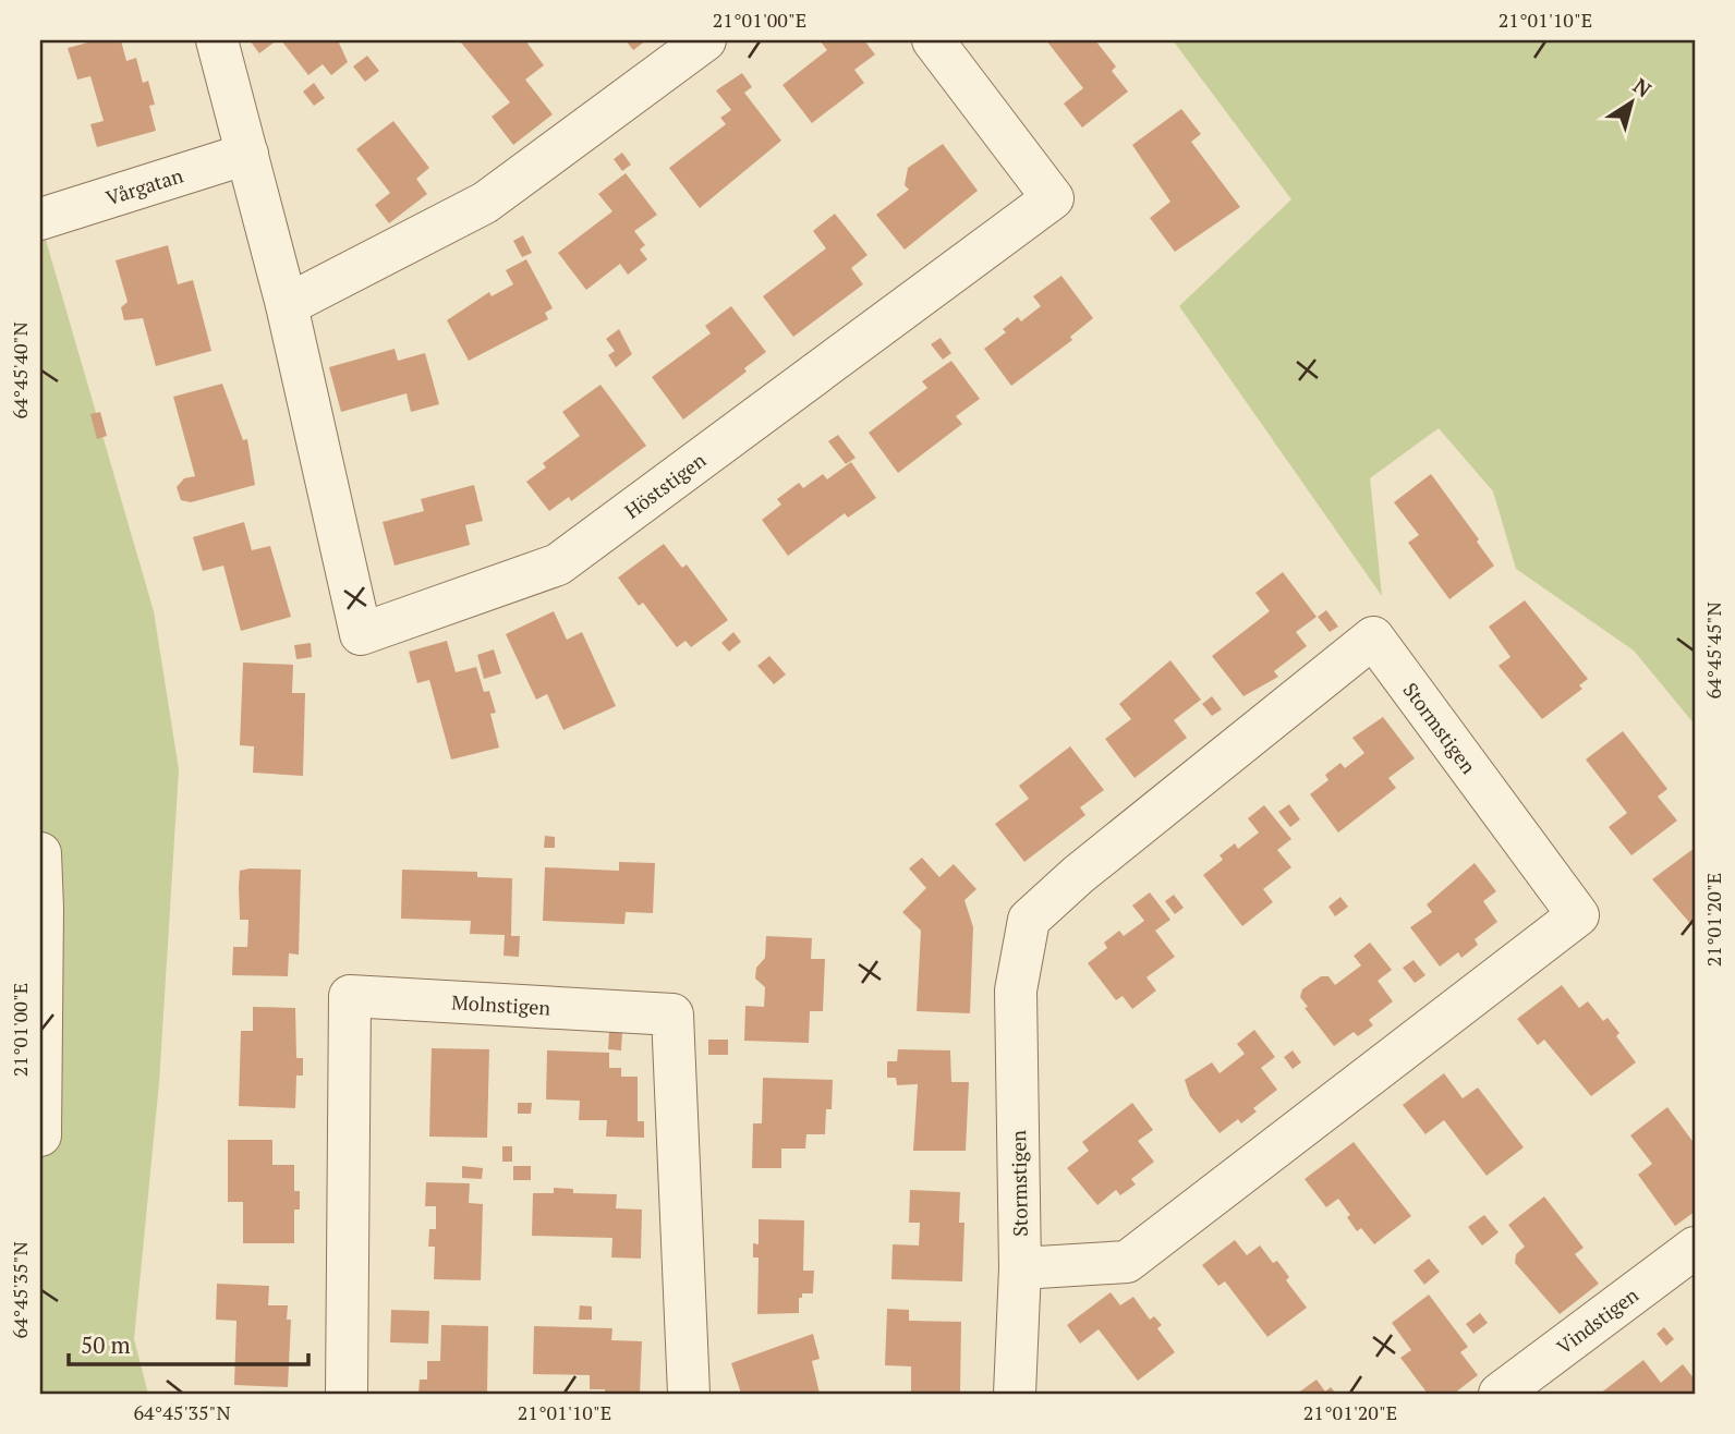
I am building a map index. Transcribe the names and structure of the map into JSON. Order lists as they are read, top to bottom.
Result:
{
  "streets": {
    "street": [
      "Vårgatan",
      "Höststigen",
      "Stormstigen",
      "Molnstigen",
      "Vindstigen"
    ]
  },
  "crossings": [
    ["Vårgatan", "Höststigen"]
  ],
  "scale_bar": "50 m",
  "north": "top right",
  "coordinates": [
    "21°01'00\"E",
    "21°01'10\"E",
    "64°45'40\"N",
    "64°45'45\"N",
    "21°01'20\"E",
    "64°45'35\"N"
  ]
}
